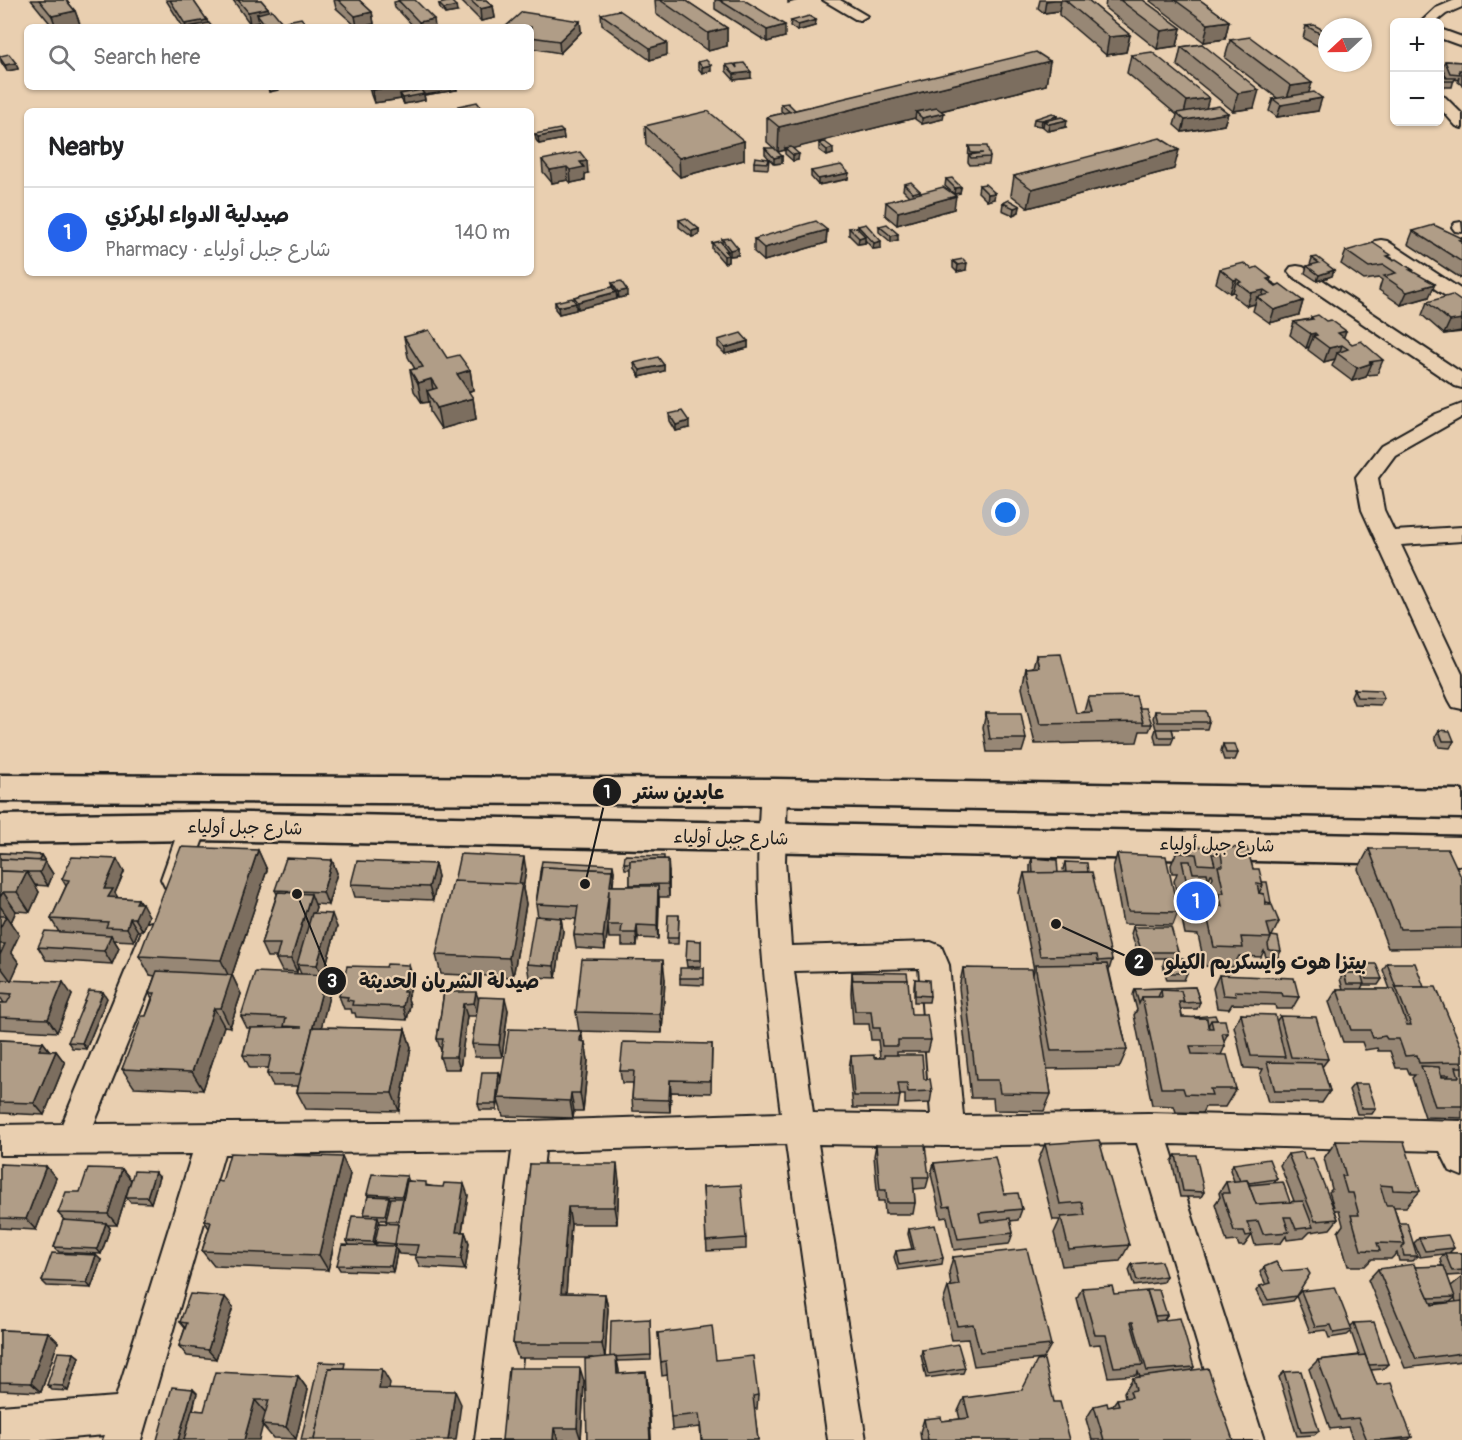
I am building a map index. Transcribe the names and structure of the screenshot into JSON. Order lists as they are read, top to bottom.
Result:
{
  "streets": {
    "main road": ["شارع جبل أولياء"]
  },
  "places": ["عابدين سنتر", "صيدلة الشريان الحديثة", "بيتزا هوت وايسكريم الكيلو"],
  "north": "left",
  "page": {
    "map_buttons": ["+", "−"],
    "search": "Search here",
    "heading": "Nearby",
    "list": [
      {
        "mark": "1",
        "name": "صيدلية الدواء المركزي",
        "note": "Pharmacy · شارع جبل أولياء",
        "value": "140 m"
      }
    ],
    "pins": "1"
  }
}
